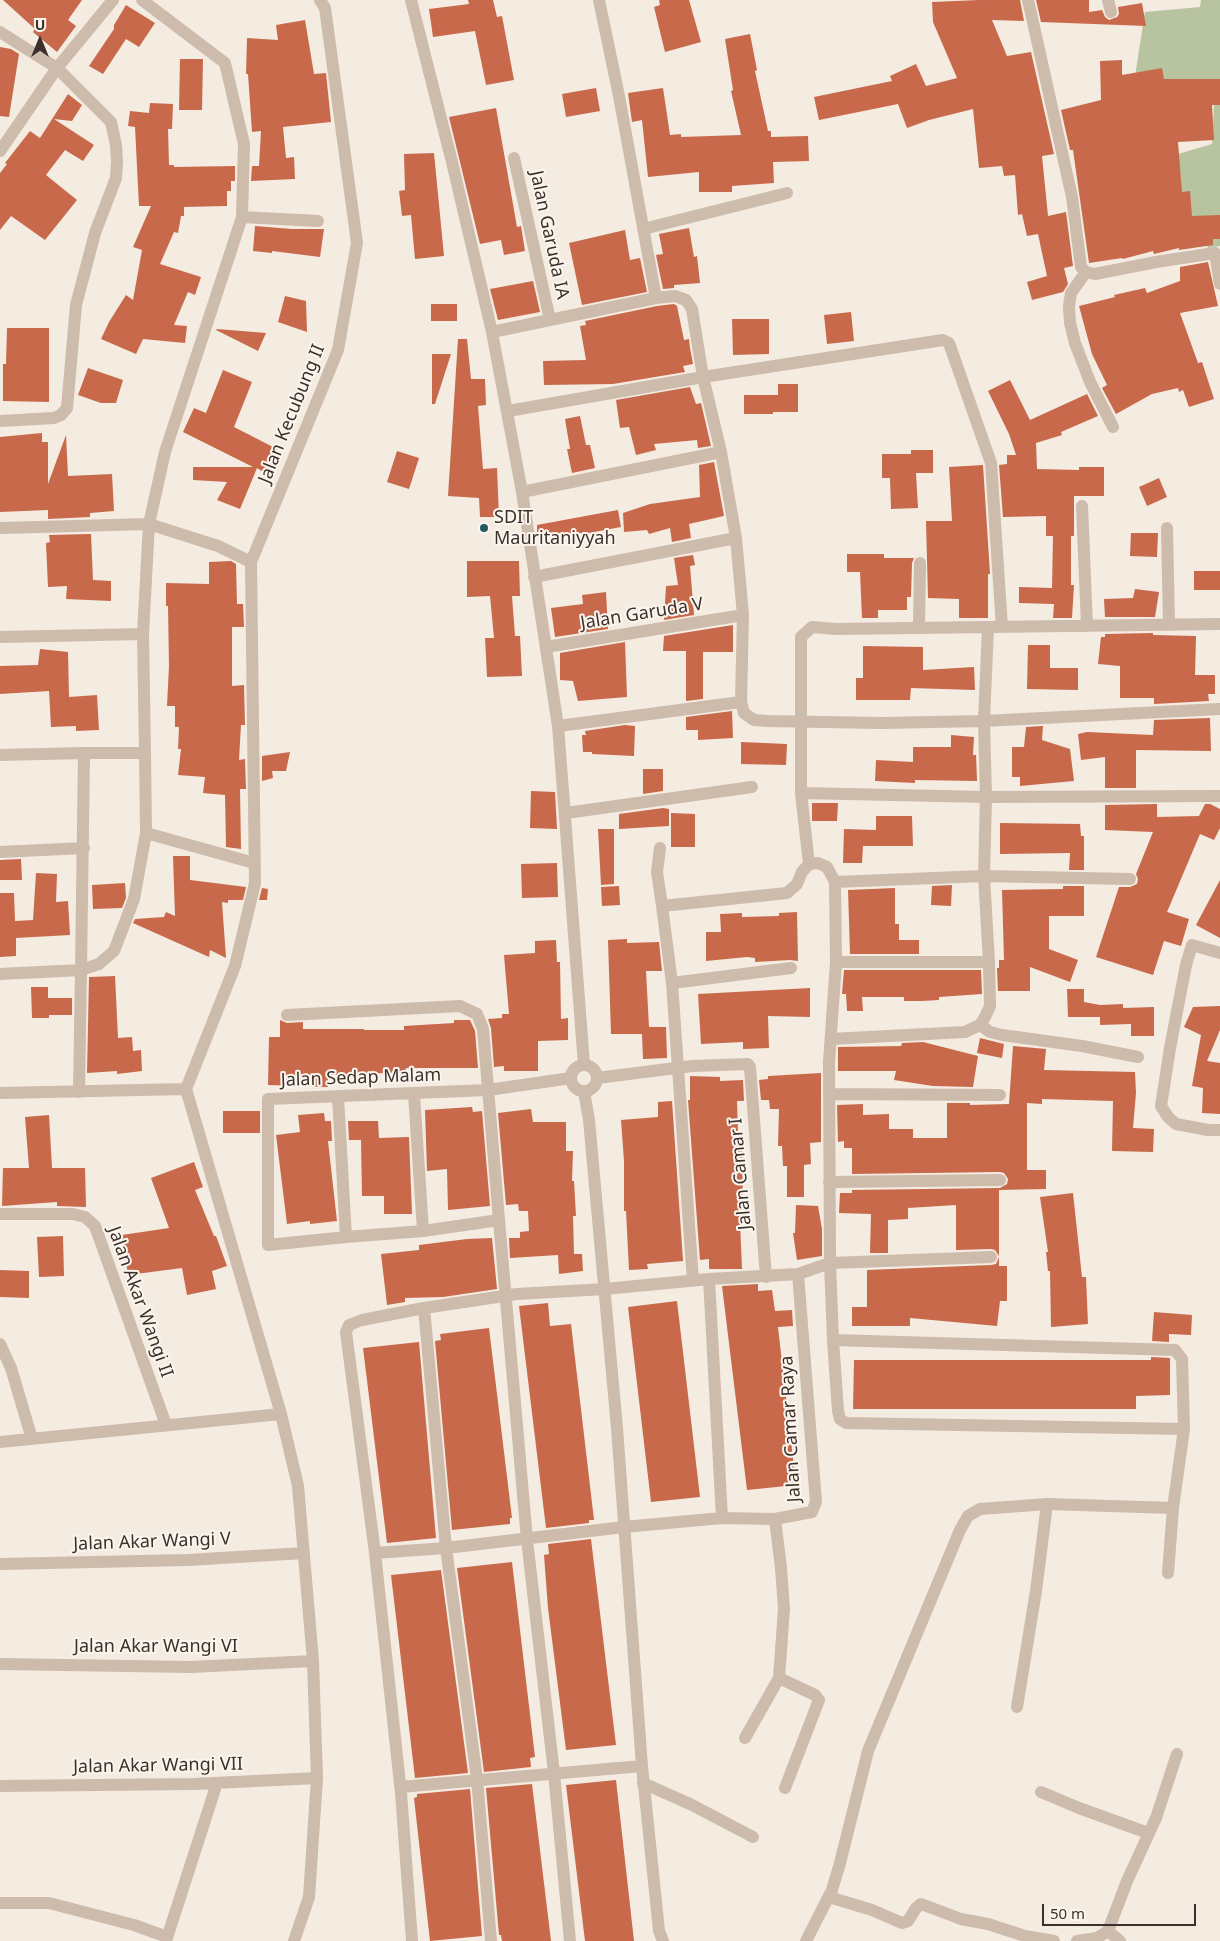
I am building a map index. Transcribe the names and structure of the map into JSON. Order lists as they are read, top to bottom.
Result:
{
  "streets": {
    "street": [
      "Jalan Garuda IA",
      "Jalan Kecubung II",
      "Jalan Garuda V",
      "Jalan Sedap Malam",
      "Jalan Camar I",
      "Jalan Akar Wangi II",
      "Jalan Camar Raya",
      "Jalan Akar Wangi V",
      "Jalan Akar Wangi VI",
      "Jalan Akar Wangi VII"
    ]
  },
  "places": ["SDIT Mauritaniyyah"],
  "scale_bar": "50 m",
  "north": "top"
}
